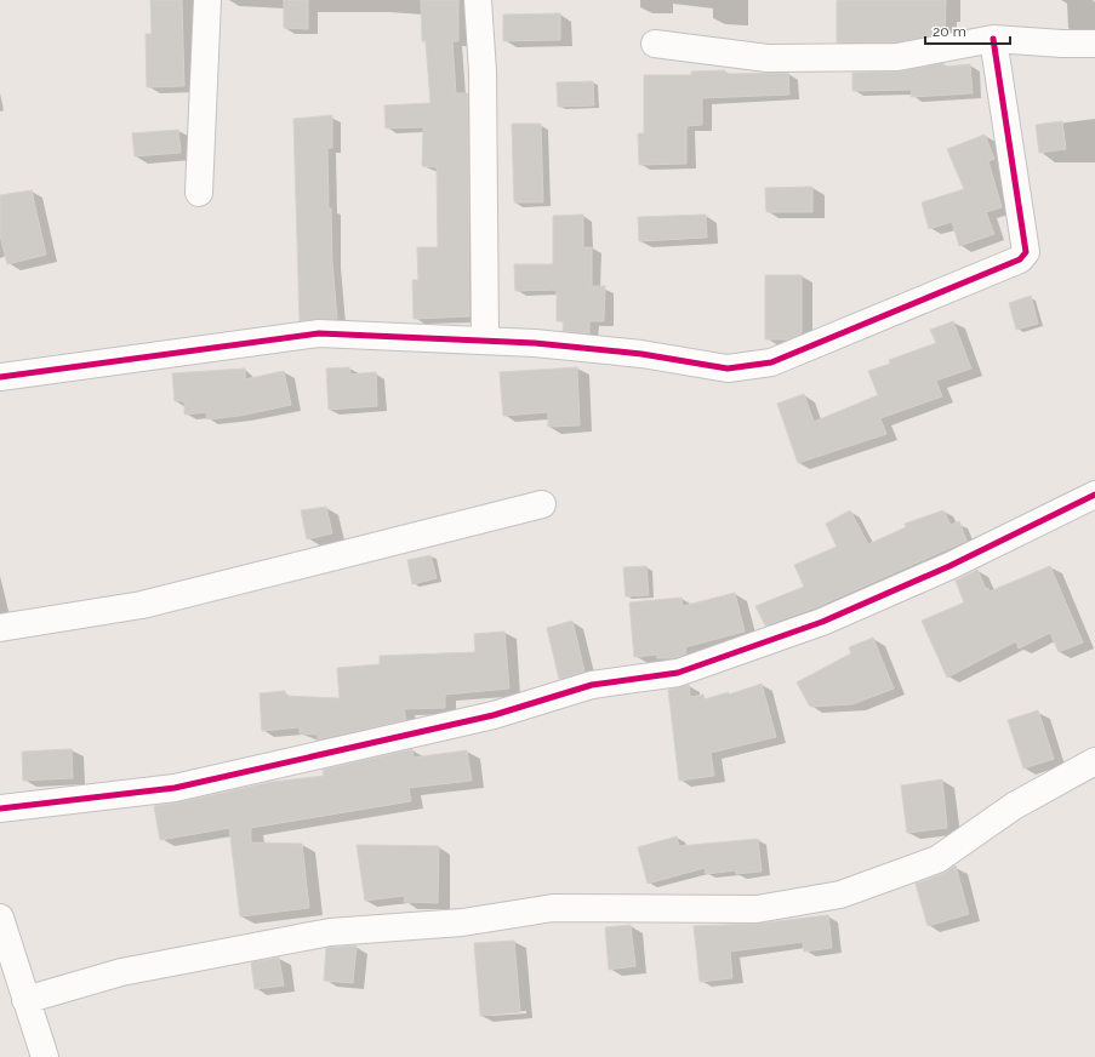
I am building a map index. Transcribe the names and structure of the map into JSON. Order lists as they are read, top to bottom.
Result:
{
  "scale_bar": "20 m"
}
